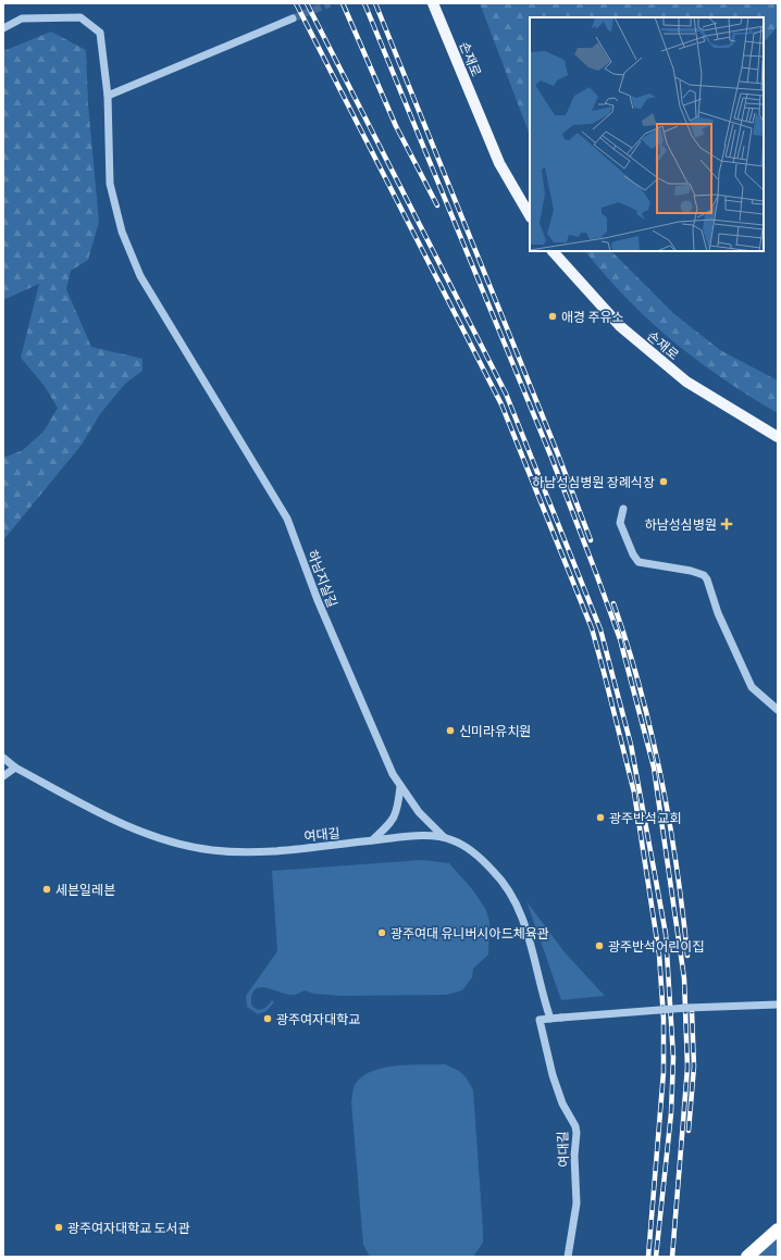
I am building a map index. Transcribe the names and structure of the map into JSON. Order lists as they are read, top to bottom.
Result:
{
  "streets": {
    "main road": ["손재로"],
    "street": ["하남지실길", "여대길"]
  },
  "crossings": [
    ["하남지실길", "여대길"]
  ],
  "places": {
    "other": [
      "애경 주유소",
      "하남성심병원 장례식장",
      "신미라유치원",
      "광주반석교회",
      "세븐일레븐",
      "광주여대 유니버시아드체육관",
      "광주반석어린이집",
      "광주여자대학교",
      "광주여자대학교 도서관"
    ],
    "health": ["하남성심병원"]
  }
}
